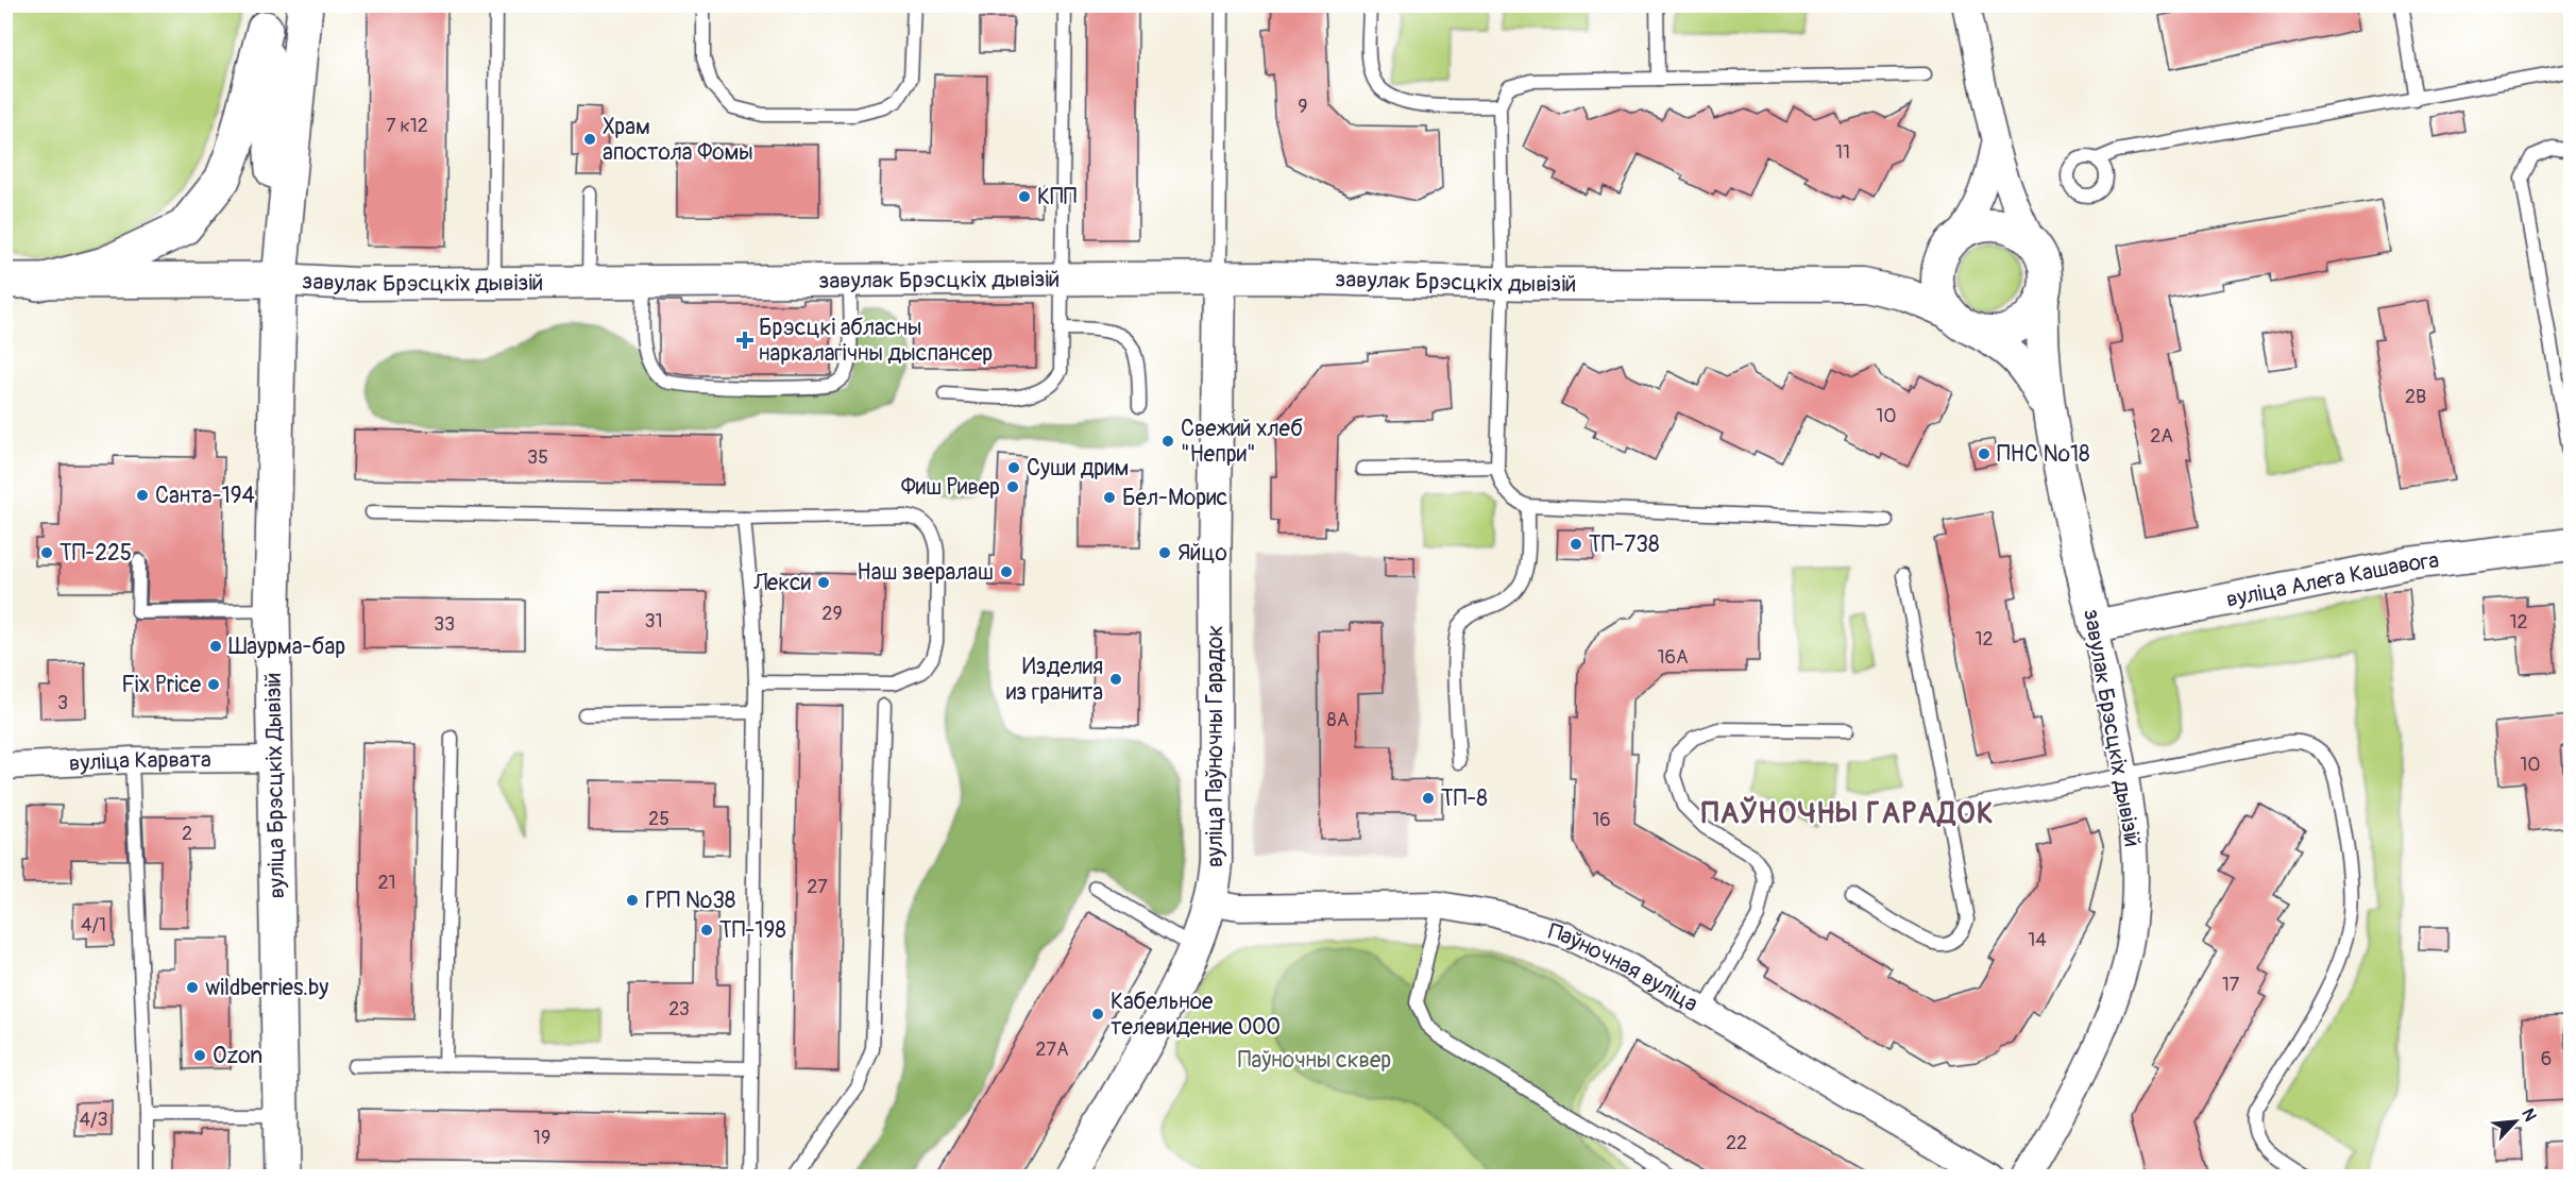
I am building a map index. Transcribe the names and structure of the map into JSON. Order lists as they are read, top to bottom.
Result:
{
  "streets": {
    "main road": ["завулак Брэсцкіх дывізій", "вуліца Брэсцкіх Дывізій"],
    "street": [
      "вуліца Алега Кашавога",
      "вуліца Паўночны Гарадок",
      "вуліца Карвата",
      "Паўночная вуліца"
    ]
  },
  "crossings": [
    ["завулак Брэсцкіх дывізій", "вуліца Алега Кашавога"],
    ["завулак Брэсцкіх дывізій", "вуліца Паўночны Гарадок"],
    ["завулак Брэсцкіх дывізій", "вуліца Брэсцкіх Дывізій"],
    ["вуліца Паўночны Гарадок", "Паўночная вуліца"],
    ["вуліца Карвата", "вуліца Брэсцкіх Дывізій"]
  ],
  "districts": ["ПАЎНОЧНЫ ГАРАДОК"],
  "parks": ["Паўночны сквер"],
  "places": {
    "other": [
      "Храм апостола Фомы",
      "КПП",
      "Свежий хлеб \"Непри\"",
      "ПНС №18",
      "Суши дрим",
      "Фиш Ривер",
      "Санта-194",
      "Бел-Морис",
      "ТП-738",
      "ТП-225",
      "Яйцо",
      "Наш звералаш",
      "Лекси",
      "Шаурма-бар",
      "Изделия из гранита",
      "Fix Price",
      "ТП-8",
      "ГРП №38",
      "ТП-198",
      "wildberries.by",
      "Кабельное телевидение ООО",
      "Ozon"
    ],
    "health": ["Брэсцкі абласны наркалагічны дыспансер"]
  },
  "house_numbers": [
    "9",
    "7 к12",
    "11",
    "2В",
    "10",
    "2А",
    "35",
    "29",
    "31",
    "12",
    "33",
    "12",
    "16А",
    "3",
    "8А",
    "10",
    "25",
    "16",
    "2",
    "21",
    "27",
    "4/1",
    "14",
    "17",
    "23",
    "27А",
    "6",
    "4/3",
    "19",
    "22"
  ],
  "north": "top right"
}
